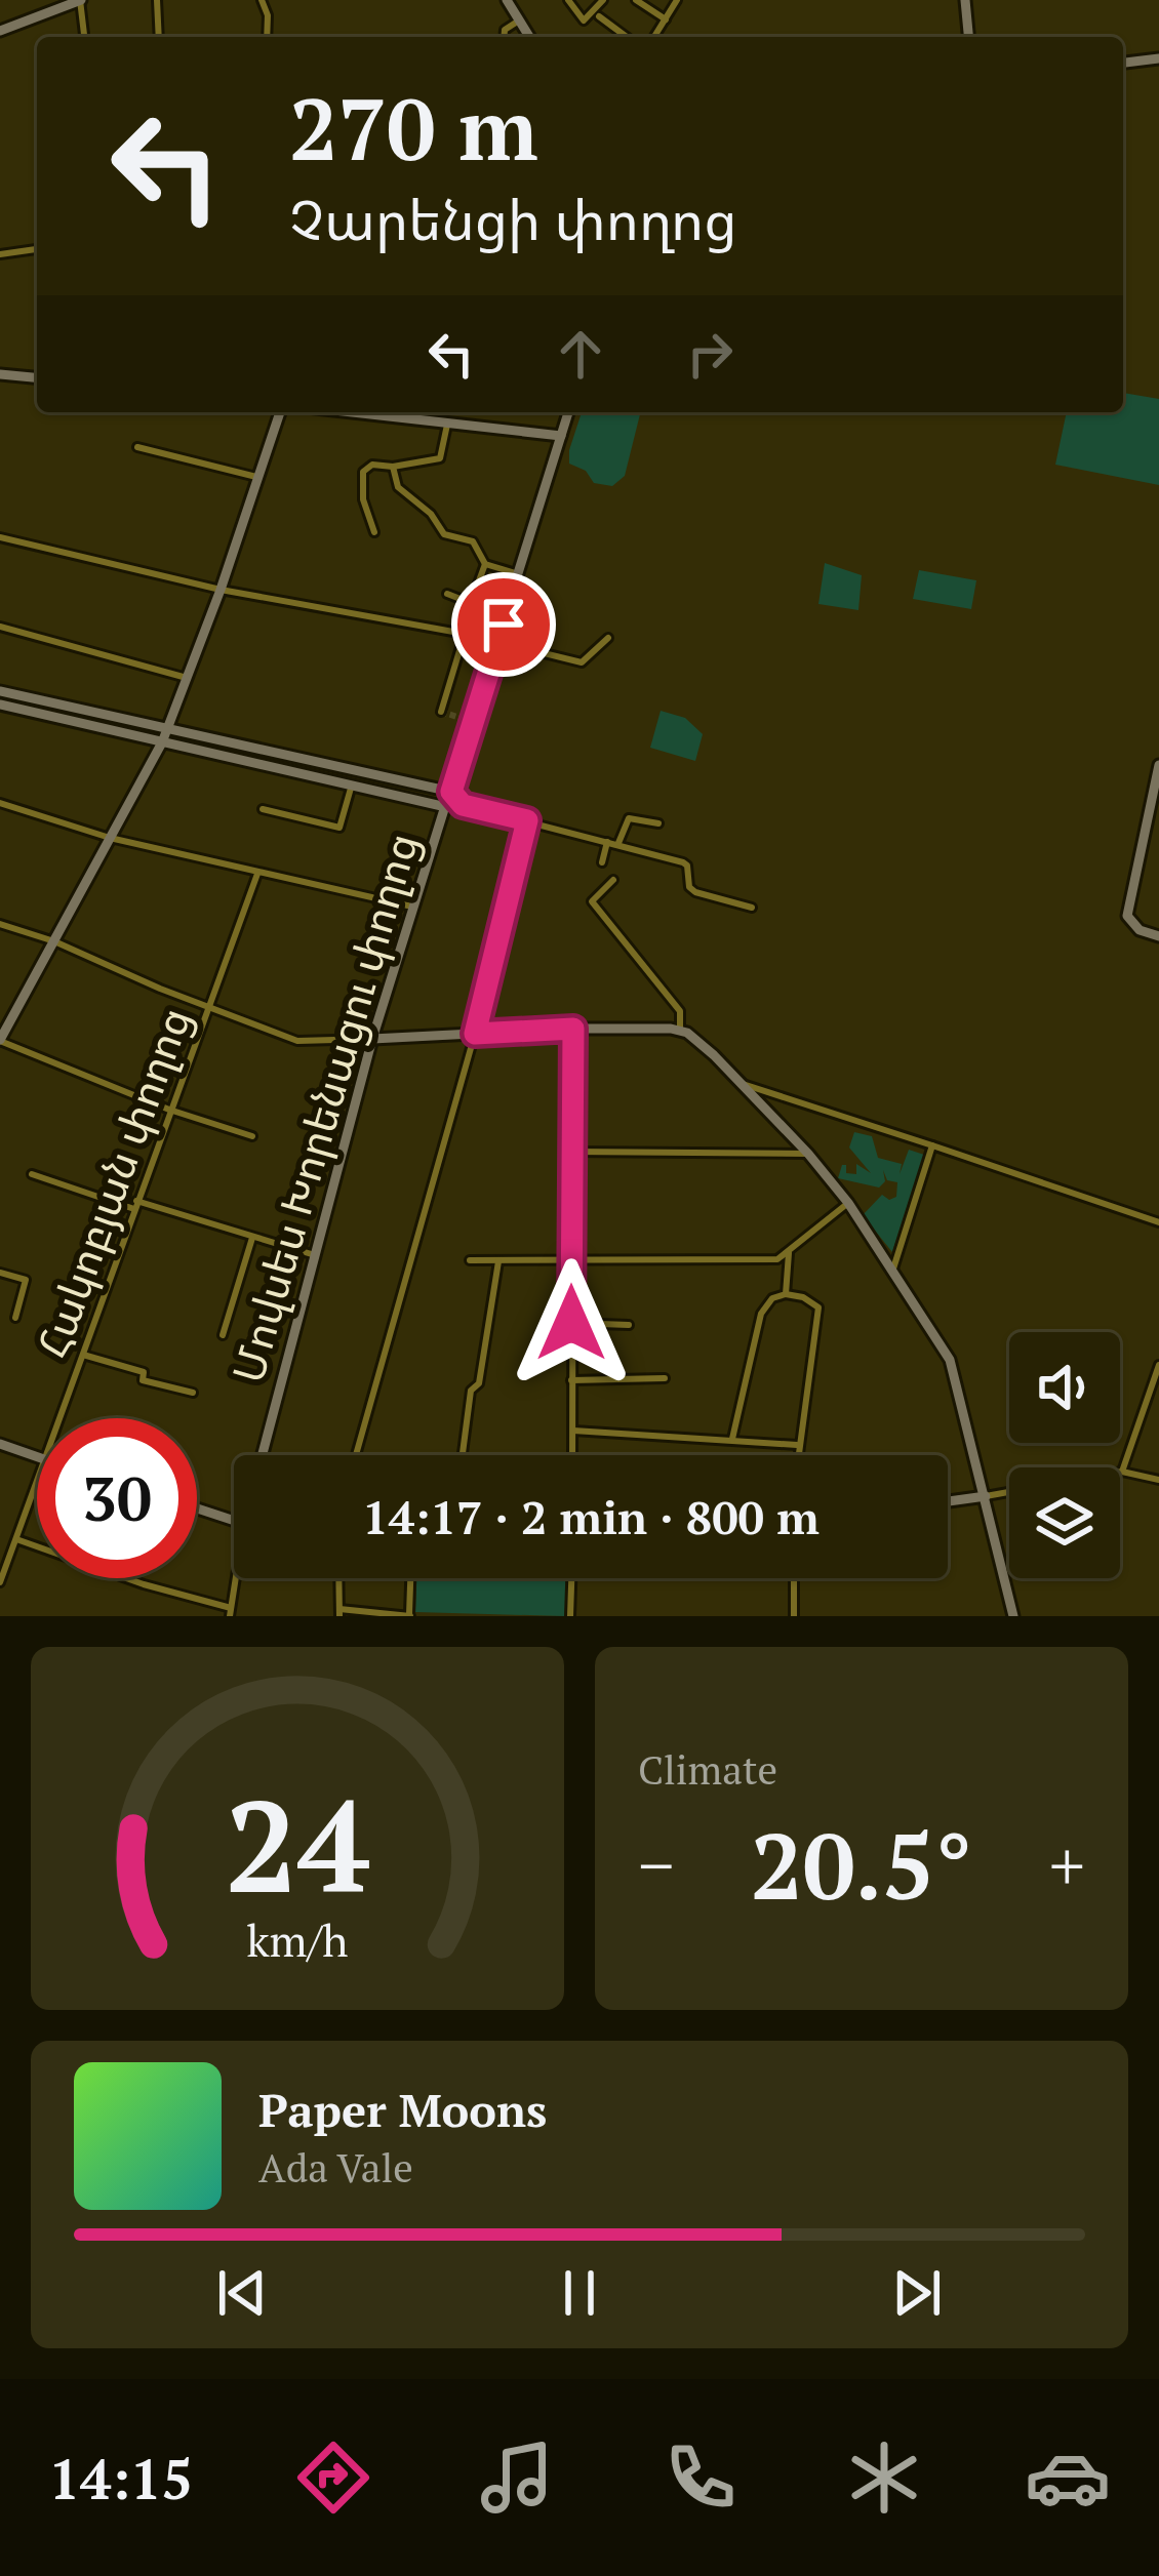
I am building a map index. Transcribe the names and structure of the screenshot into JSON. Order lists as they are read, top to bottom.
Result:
{
  "streets": {
    "main road": ["Մովսես Խորենացու փողոց"],
    "street": ["Հակոբյան փողոց"]
  },
  "page": {
    "turn": ["270 m", "Չարենցի փողոց"],
    "limit": "30",
    "trip": "14:17 · 2 min · 800 m",
    "tile": "Climate",
    "heat": ["−", "20.5°", "+"],
    "song": ["Paper Moons", "Ada Vale"],
    "tabs": "14:15",
    "gauge": ["24", "km/h"]
  }
}
